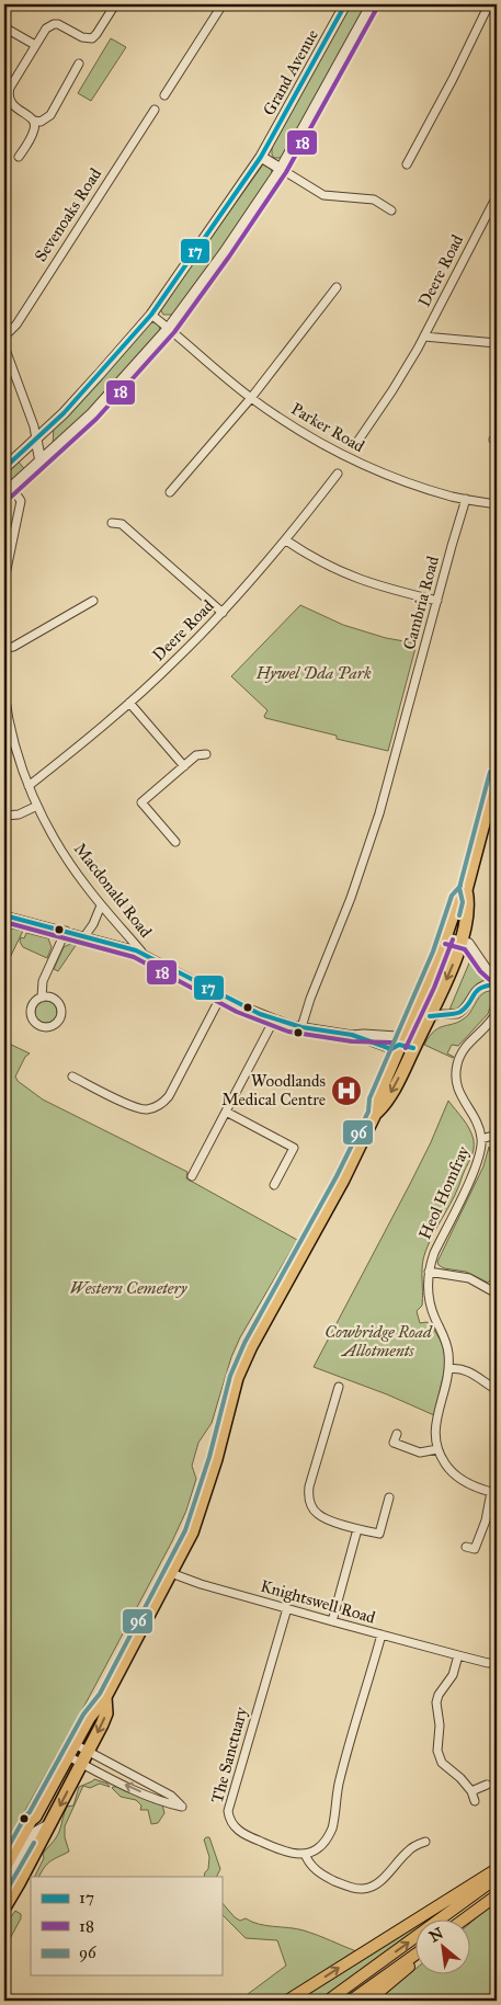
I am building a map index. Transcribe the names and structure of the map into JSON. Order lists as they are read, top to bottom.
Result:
{
  "streets": {
    "street": [
      "Grand Avenue",
      "Sevenoaks Road",
      "Deere Road",
      "Parker Road",
      "Cambria Road",
      "Macdonald Road",
      "Heol Homfray",
      "Knightswell Road",
      "The Sanctuary"
    ]
  },
  "crossings": [
    ["Deere Road", "Macdonald Road"],
    ["Parker Road", "Cambria Road"],
    ["Knightswell Road", "The Sanctuary"]
  ],
  "parks": ["Hywel Dda Park", "Western Cemetery", "Cowbridge Road Allotments"],
  "places": {
    "hospital": ["Woodlands Medical Centre"]
  },
  "lines": ["transit line 17", "transit line 18", "transit line 96"],
  "legend": ["17", "18", "96"],
  "north": "top left"
}
